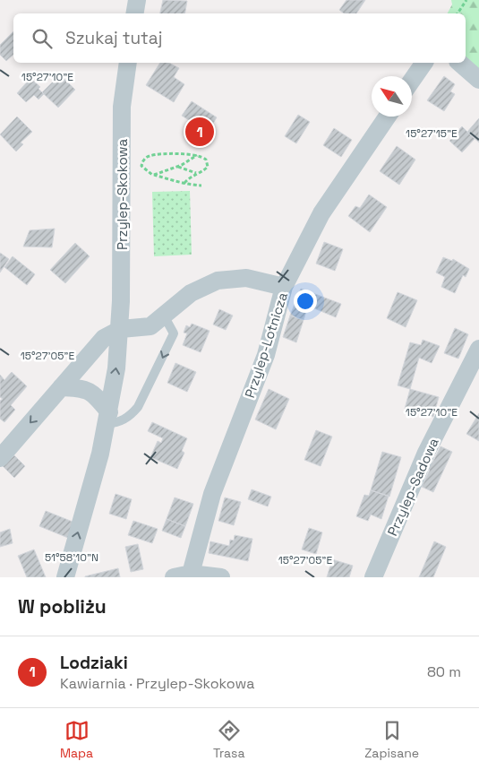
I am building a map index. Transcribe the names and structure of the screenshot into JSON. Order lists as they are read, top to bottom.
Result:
{
  "streets": {
    "street": ["Przylep-Skokowa", "Przylep-Lotnicza", "Przylep-Sadowa"]
  },
  "one_way": ["Przylep-Skokowa"],
  "north": "top left",
  "page": {
    "search": "Szukaj tutaj",
    "pins": "1",
    "heading": "W pobliżu",
    "list": [
      {
        "mark": "1",
        "name": "Lodziaki",
        "note": "Kawiarnia · Przylep-Skokowa",
        "value": "80 m"
      }
    ],
    "nav": ["Mapa", "Trasa", "Zapisane"]
  },
  "coordinates": [
    "15°27'10\"E",
    "15°27'15\"E",
    "15°27'05\"E",
    "51°58'10\"N"
  ]
}
